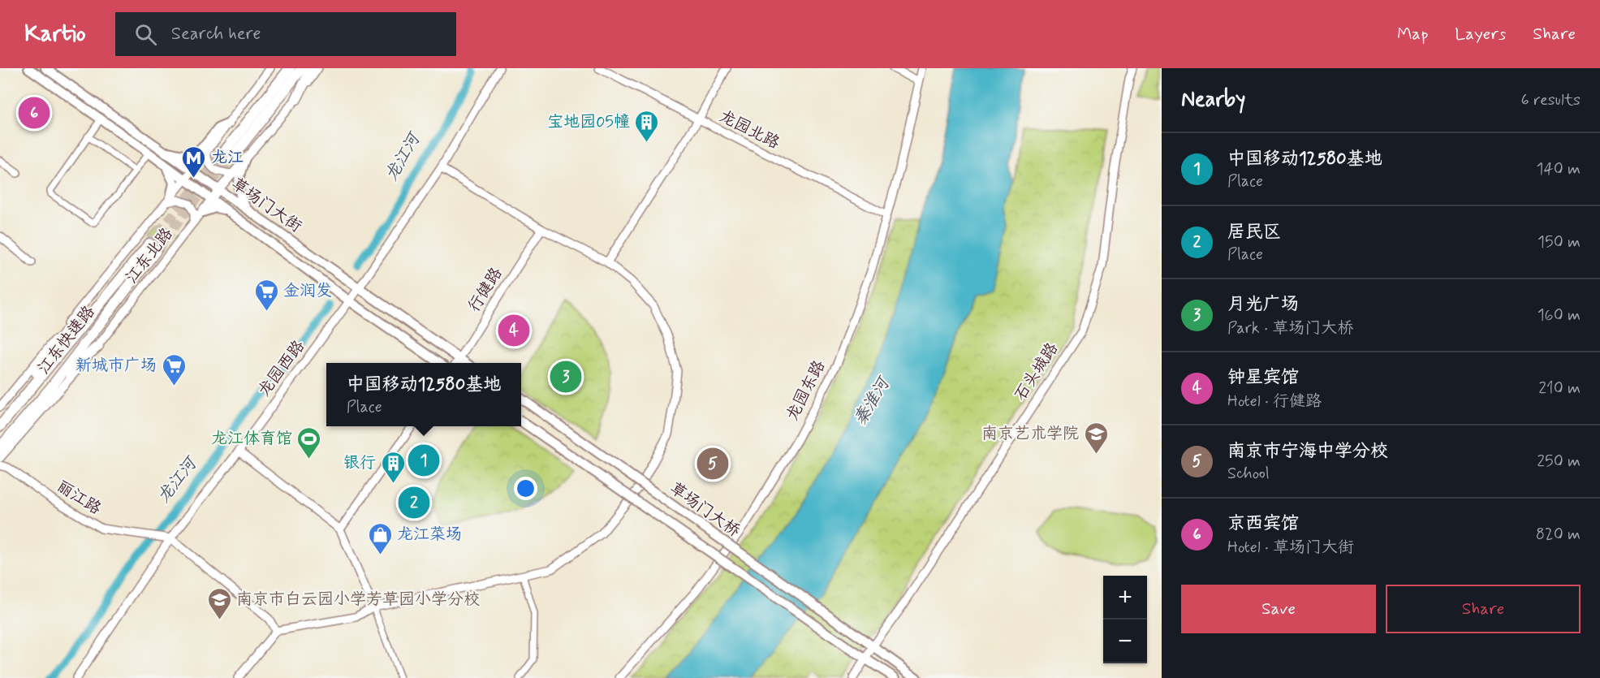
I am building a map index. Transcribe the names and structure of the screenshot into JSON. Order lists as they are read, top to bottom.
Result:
{
  "streets": {
    "highway": ["江东快速路"],
    "main road": ["草场门大街", "草场门大桥"],
    "street": [
      "龙园北路",
      "江东北路",
      "行健路",
      "龙园西路",
      "石头城路",
      "龙园东路",
      "丽江路"
    ]
  },
  "crossings": [
    ["龙园北路", "龙园东路"],
    ["草场门大街", "江东北路"],
    ["草场门大街", "行健路"],
    ["草场门大街", "龙园西路"],
    ["江东北路", "丽江路"],
    ["龙园西路", "丽江路"],
    ["石头城路", "草场门大桥"]
  ],
  "water": ["龙江河", "秦淮河"],
  "places": {
    "building": ["宝地园05幢", "银行"],
    "metro station": ["龙江"],
    "supermarket": ["金润发", "新城市广场"],
    "school or university": ["南京艺术学院", "南京市白云园小学芳草园小学分校"],
    "sports": ["龙江体育馆"],
    "shop": ["龙江菜场"]
  },
  "page": {
    "header": "Kartio",
    "search": "Search here",
    "nav": ["Map", "Layers", "Share"],
    "heading": ["Nearby", "6 results"],
    "pins": [
      "6",
      "4",
      "3",
      "1",
      "5",
      "2"
    ],
    "list": [
      {
        "mark": "1",
        "name": "中国移动12580基地",
        "note": "Place",
        "value": "140 m"
      },
      {
        "mark": "2",
        "name": "居民区",
        "note": "Place",
        "value": "150 m"
      },
      {
        "mark": "3",
        "name": "月光广场",
        "note": "Park · 草场门大桥",
        "value": "160 m"
      },
      {
        "mark": "4",
        "name": "钟星宾馆",
        "note": "Hotel · 行健路",
        "value": "210 m"
      },
      {
        "mark": "5",
        "name": "南京市宁海中学分校",
        "note": "School",
        "value": "250 m"
      },
      {
        "mark": "6",
        "name": "京西宾馆",
        "note": "Hotel · 草场门大街",
        "value": "820 m"
      }
    ],
    "popup": ["中国移动12580基地", "Place"],
    "buttons": ["Save", "Share"],
    "map_buttons": ["+", "−"]
  }
}
